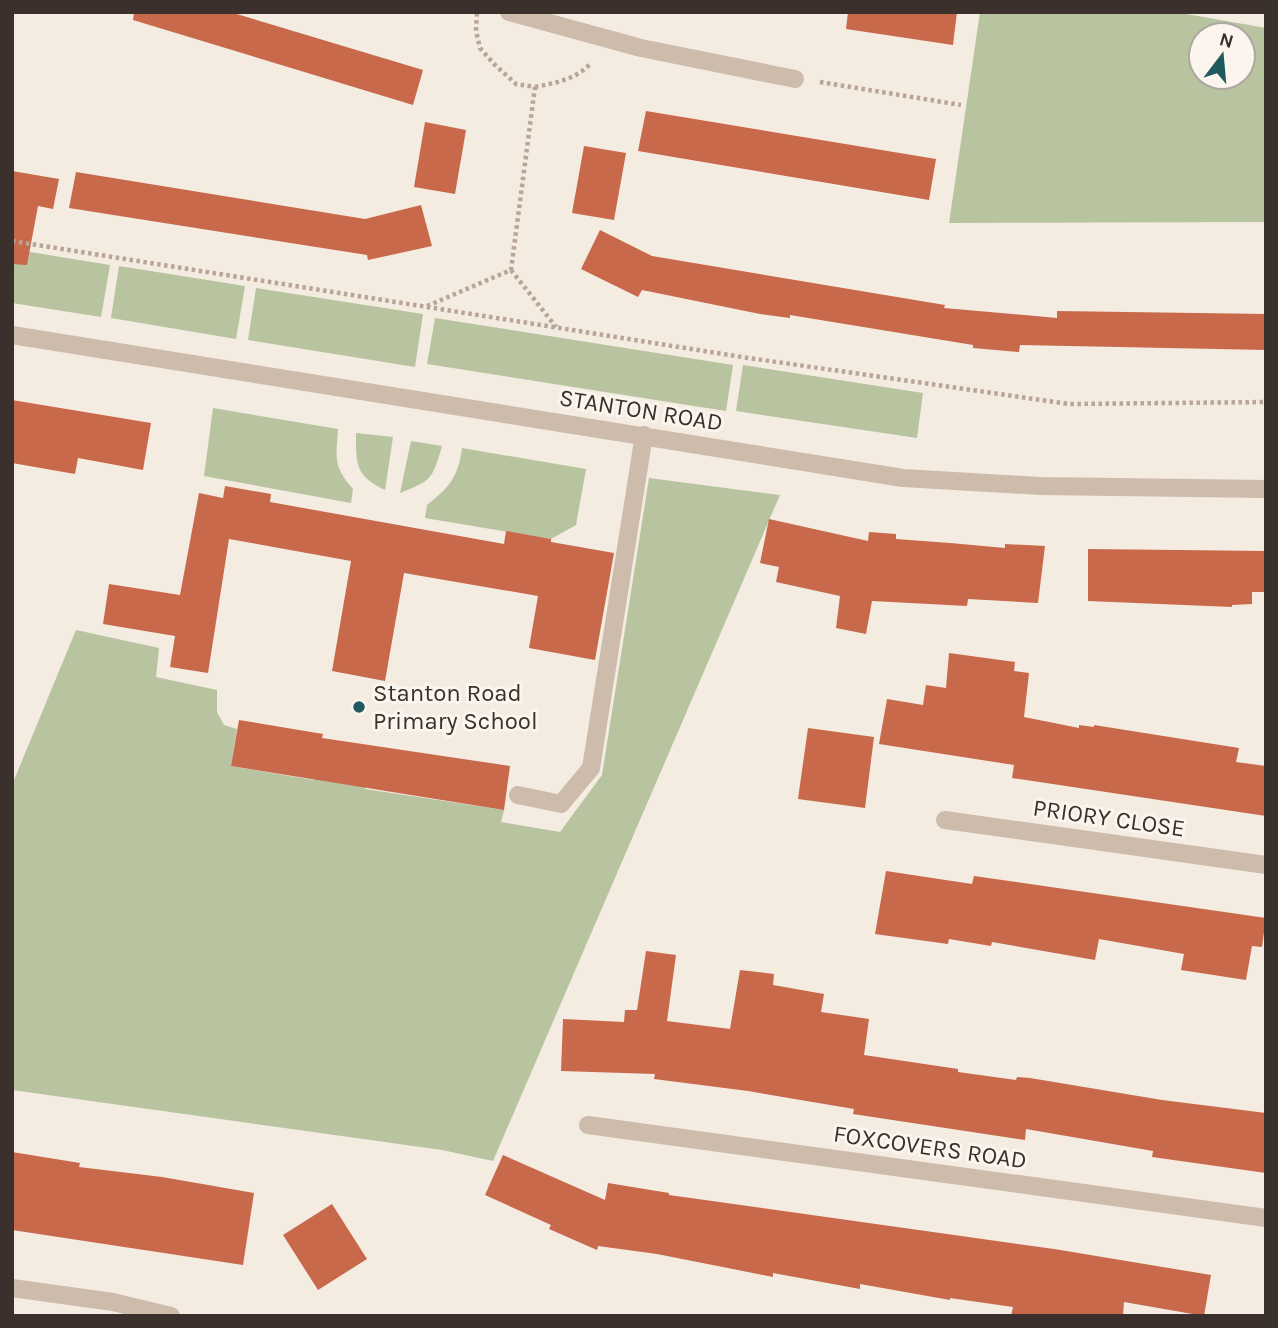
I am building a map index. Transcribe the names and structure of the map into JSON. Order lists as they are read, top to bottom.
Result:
{
  "streets": {
    "street": ["STANTON ROAD", "PRIORY CLOSE", "FOXCOVERS ROAD"]
  },
  "places": ["Stanton Road Primary School"],
  "north": "top"
}
